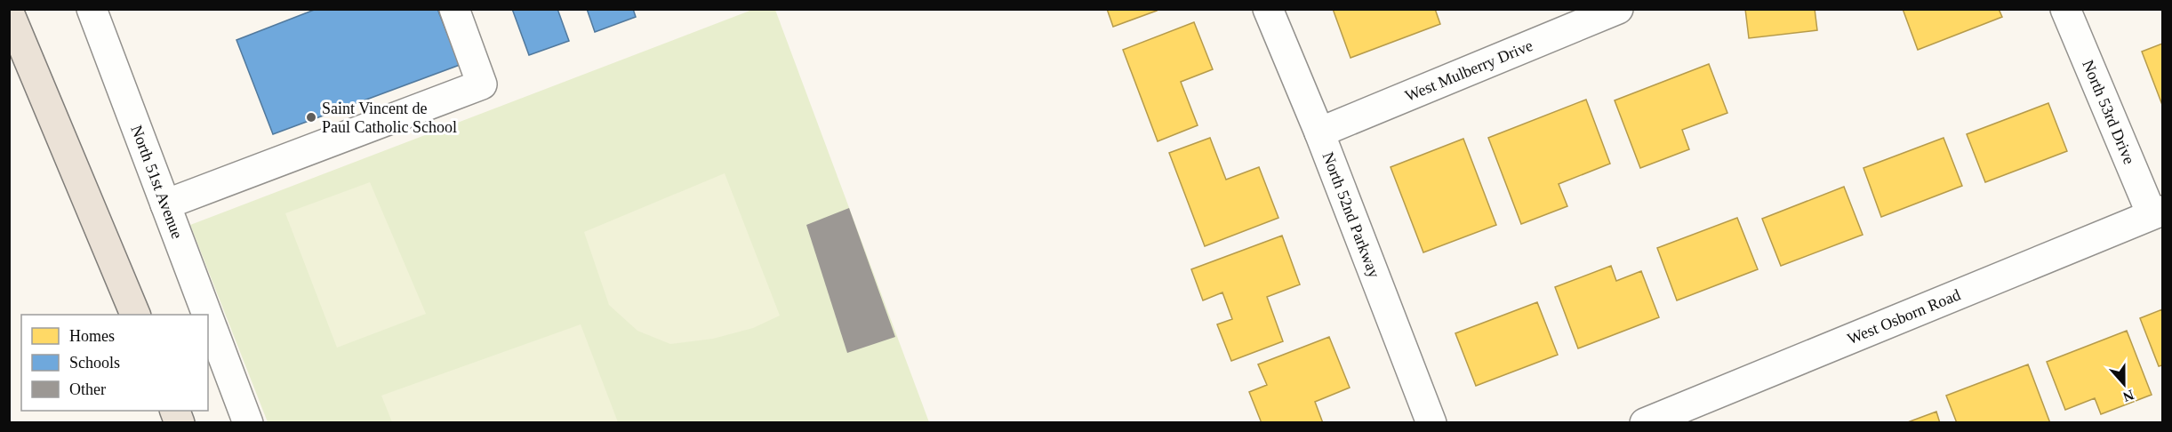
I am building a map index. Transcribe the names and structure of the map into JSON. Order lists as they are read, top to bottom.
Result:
{
  "streets": {
    "street": [
      "West Mulberry Drive",
      "North 53rd Drive",
      "North 51st Avenue",
      "North 52nd Parkway",
      "West Osborn Road"
    ]
  },
  "crossings": [
    ["West Mulberry Drive", "North 52nd Parkway"],
    ["North 53rd Drive", "West Osborn Road"]
  ],
  "places": ["Saint Vincent de Paul Catholic School"],
  "legend": ["Homes", "Schools", "Other"],
  "north": "bottom"
}
